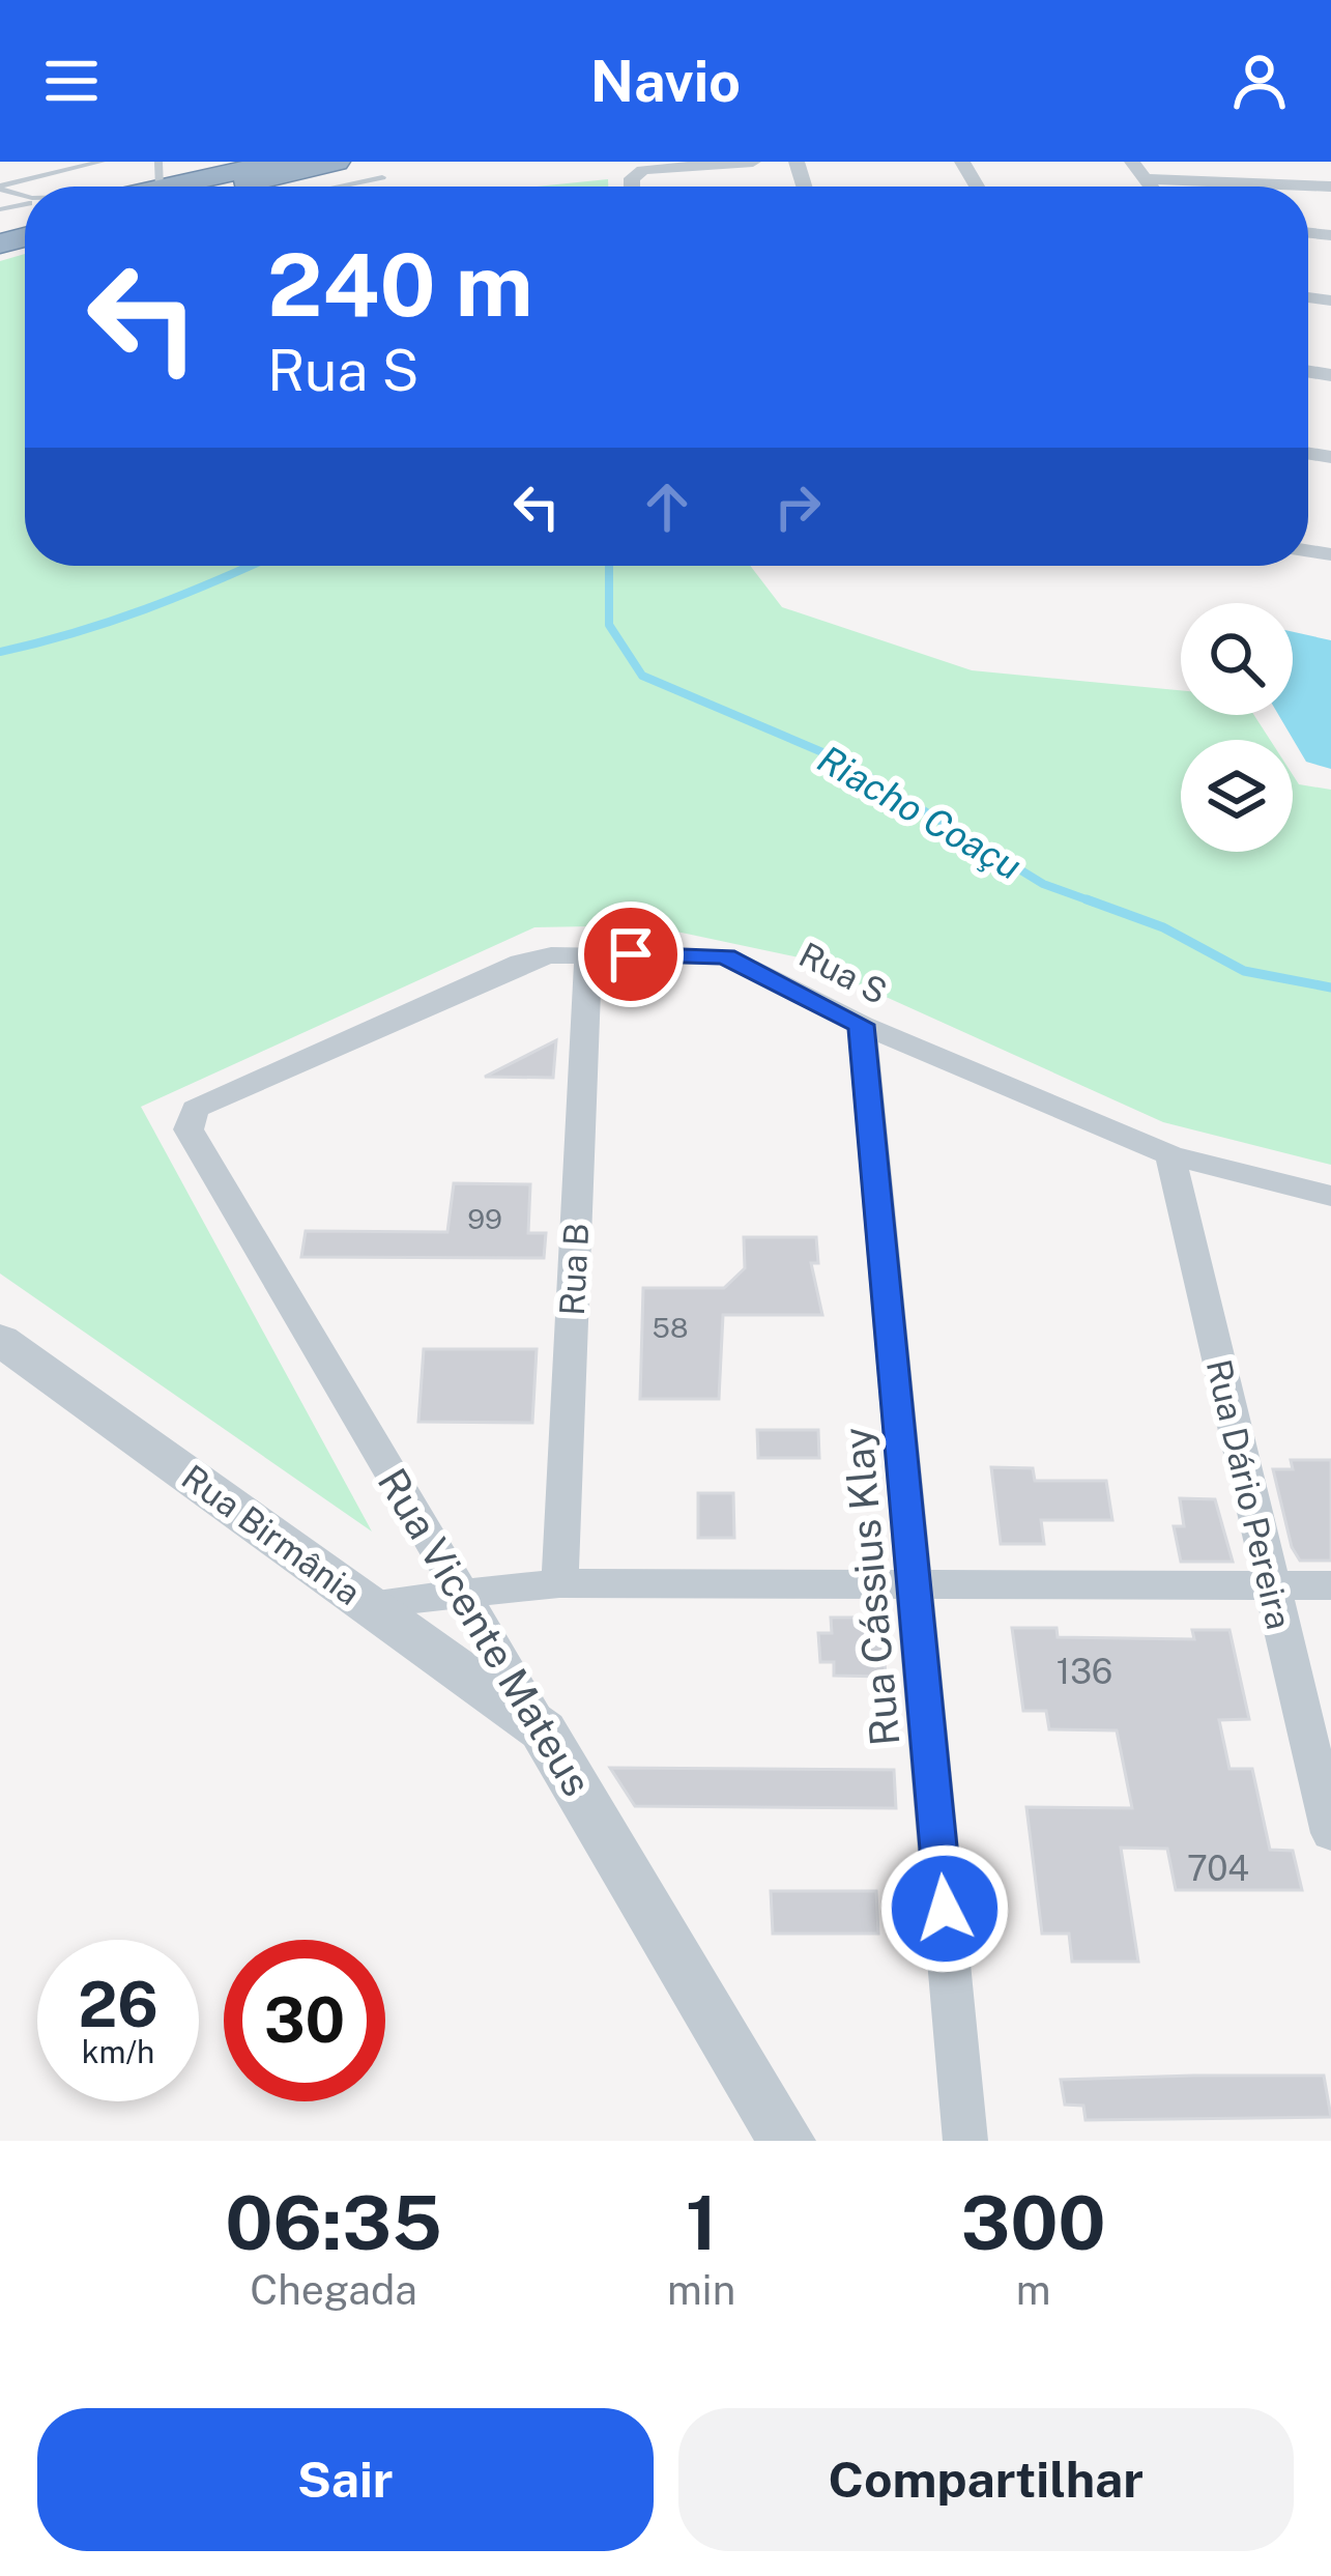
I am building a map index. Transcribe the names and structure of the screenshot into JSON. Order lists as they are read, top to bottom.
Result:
{
  "streets": {
    "street": [
      "Rua S",
      "Rua B",
      "Rua Dário Pereira",
      "Rua Birmânia",
      "Rua Cássius Klay",
      "Rua Vicente Mateus"
    ]
  },
  "crossings": [
    ["Rua S", "Rua B"],
    ["Rua S", "Rua Dário Pereira"],
    ["Rua S", "Rua Cássius Klay"],
    ["Rua S", "Rua Vicente Mateus"],
    ["Rua Birmânia", "Rua Vicente Mateus"]
  ],
  "water": ["Riacho Coaçu"],
  "house_numbers": [
    "99",
    "58",
    "136",
    "704"
  ],
  "page": {
    "header": "Navio",
    "turn": ["240 m", "Rua S"],
    "speed": "26 km/h",
    "limit": "30",
    "eta": [
      "06:35",
      "Chegada",
      "1",
      "min",
      "300",
      "m"
    ],
    "buttons": ["Sair", "Compartilhar"]
  }
}
